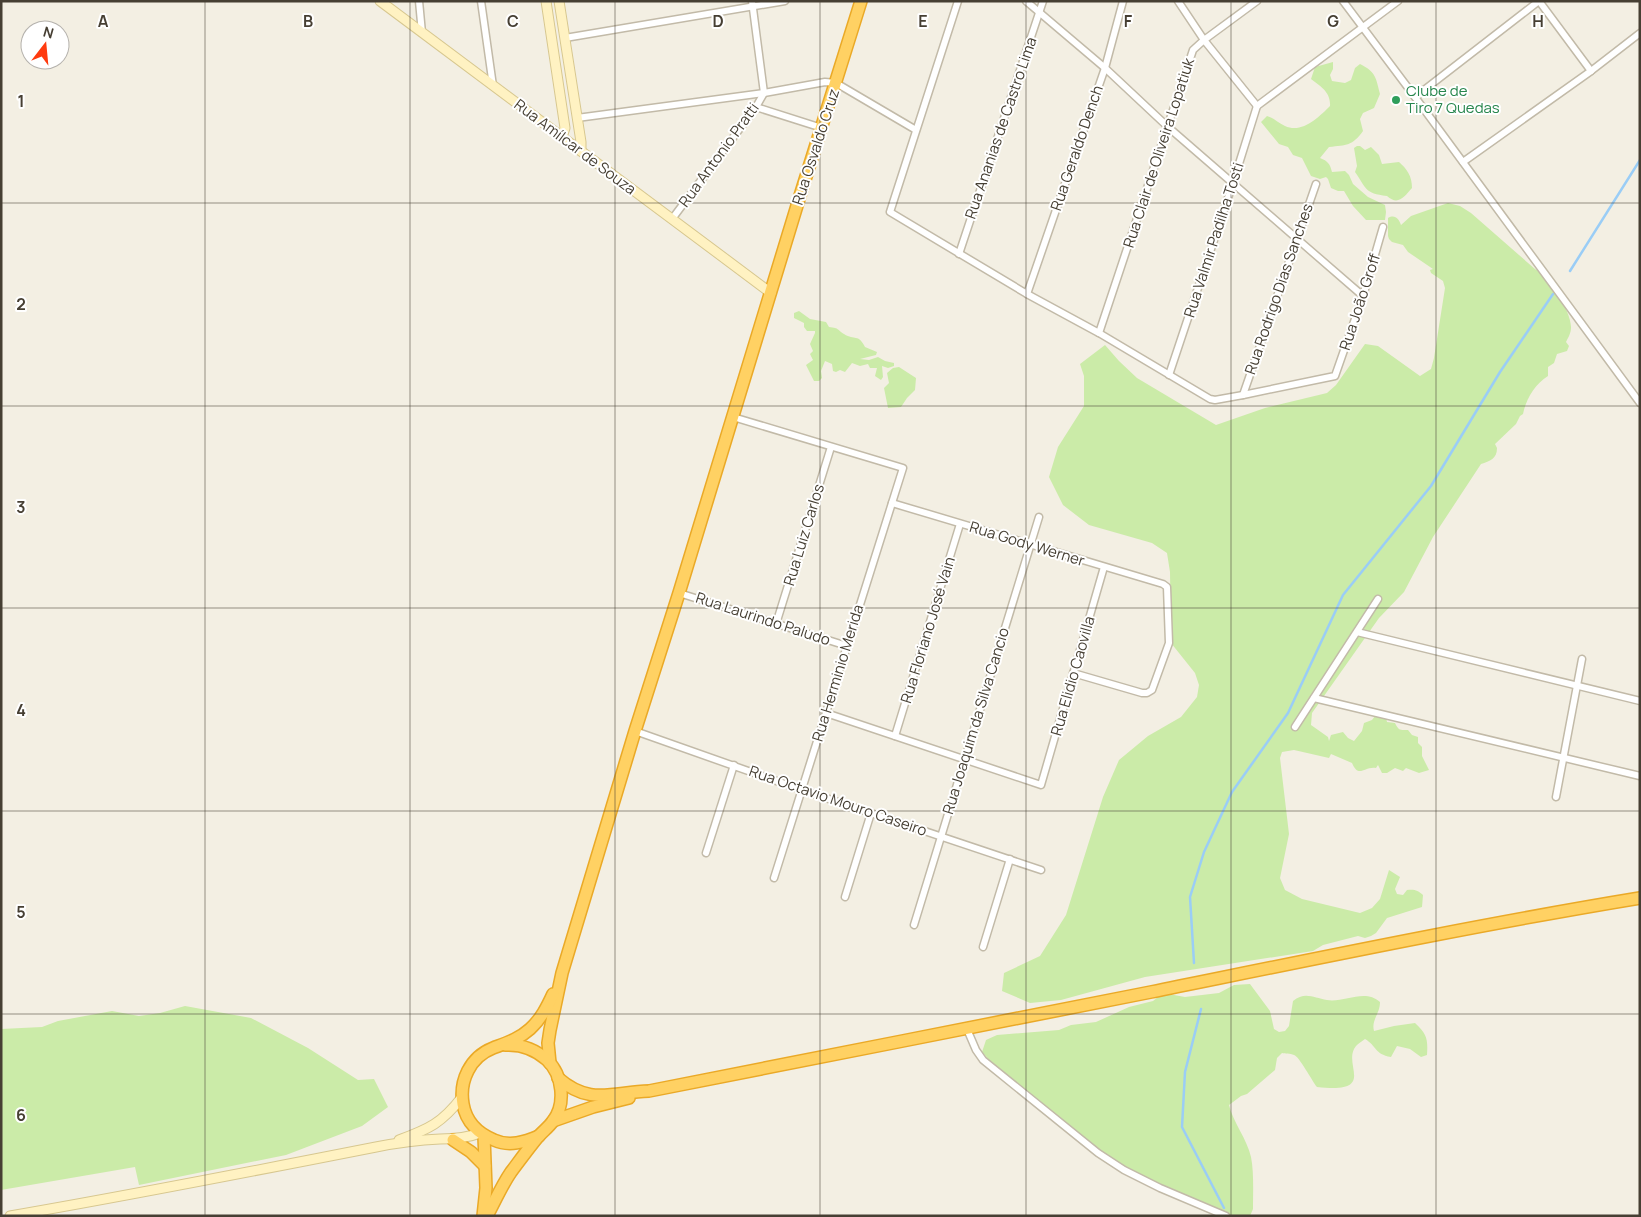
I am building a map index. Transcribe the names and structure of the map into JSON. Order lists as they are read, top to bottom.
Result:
{
  "streets": {
    "highway": ["Rua Osvaldo Cruz"],
    "street": [
      "Rua Ananias de Castro Lima",
      "Rua Amílcar de Souza",
      "Rua Geraldo Dench",
      "Rua Clair de Oliveira Lopatiuk",
      "Rua Antonio Pratti",
      "Rua Valmir Padilha Tosti",
      "Rua Rodrigo Dias Sanches",
      "Rua João Groff",
      "Rua Luiz Carlos",
      "Rua Gody Werner",
      "Rua Laurindo Paludo",
      "Rua Floriano José Vain",
      "Rua Herminio Merida",
      "Rua Elidio Caovilla",
      "Rua Joaquim da Silva Cancio",
      "Rua Octavio Mouro Caseiro"
    ]
  },
  "crossings": [
    ["Rua Amílcar de Souza", "Rua Osvaldo Cruz"],
    ["Rua Amílcar de Souza", "Rua Antonio Pratti"],
    ["Rua Osvaldo Cruz", "Rua Laurindo Paludo"],
    ["Rua Osvaldo Cruz", "Rua Octavio Mouro Caseiro"],
    ["Rua Rodrigo Dias Sanches", "Rua João Groff"],
    ["Rua Luiz Carlos", "Rua Laurindo Paludo"],
    ["Rua Luiz Carlos", "Rua Herminio Merida"],
    ["Rua Gody Werner", "Rua Floriano José Vain"],
    ["Rua Gody Werner", "Rua Herminio Merida"],
    ["Rua Gody Werner", "Rua Elidio Caovilla"],
    ["Rua Gody Werner", "Rua Joaquim da Silva Cancio"],
    ["Rua Laurindo Paludo", "Rua Herminio Merida"],
    ["Rua Herminio Merida", "Rua Octavio Mouro Caseiro"],
    ["Rua Elidio Caovilla", "Rua Joaquim da Silva Cancio"],
    ["Rua Joaquim da Silva Cancio", "Rua Octavio Mouro Caseiro"]
  ],
  "places": ["Clube de Tiro 7 Quedas"],
  "north": "top",
  "grid": {
    "columns": [
      "A",
      "B",
      "C",
      "D",
      "E",
      "F",
      "G",
      "H"
    ],
    "rows": [
      "1",
      "2",
      "3",
      "4",
      "5",
      "6"
    ]
  }
}
